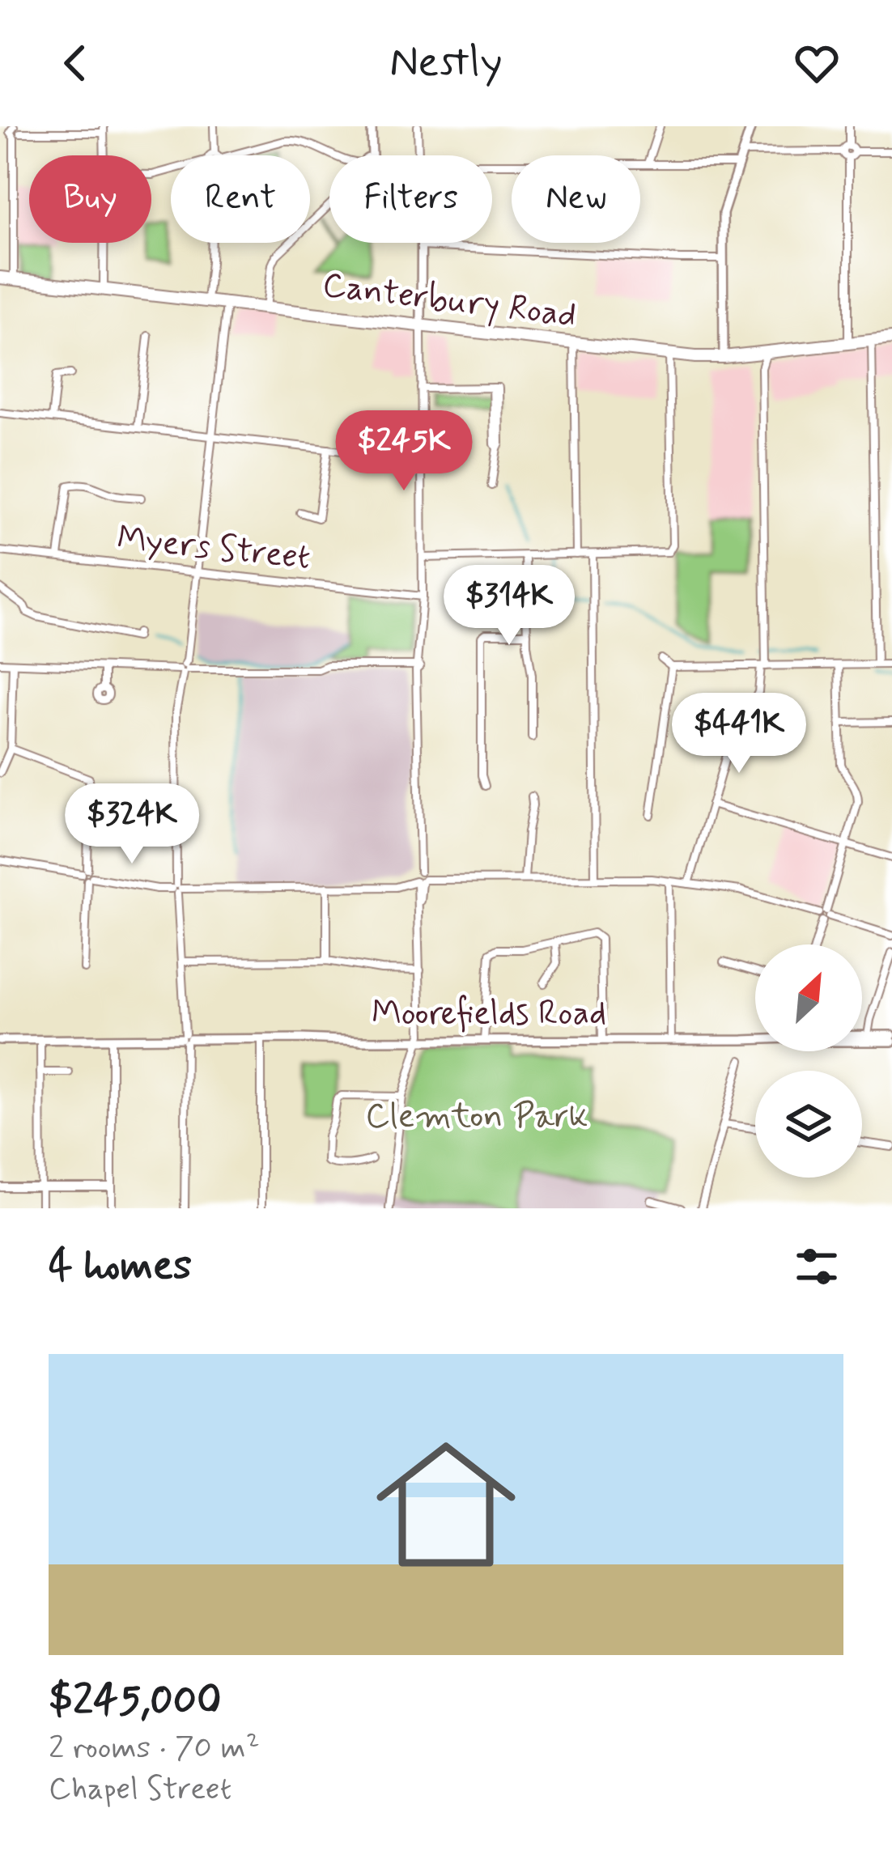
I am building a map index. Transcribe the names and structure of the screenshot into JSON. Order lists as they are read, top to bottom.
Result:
{
  "streets": {
    "highway": ["Canterbury Road"],
    "main road": ["Moorefields Road"],
    "street": ["Myers Street"]
  },
  "parks": ["Clemton Park"],
  "north": "top right",
  "page": {
    "header": "Nestly",
    "chip": [
      "Buy",
      "Rent",
      "Filters",
      "New"
    ],
    "price": [
      "$245K",
      "$314K",
      "$441K",
      "$324K"
    ],
    "heading": "4 homes",
    "list": [
      {
        "name": "$245,000",
        "note": "2 rooms · 70 m² · Chapel Street"
      }
    ]
  }
}
